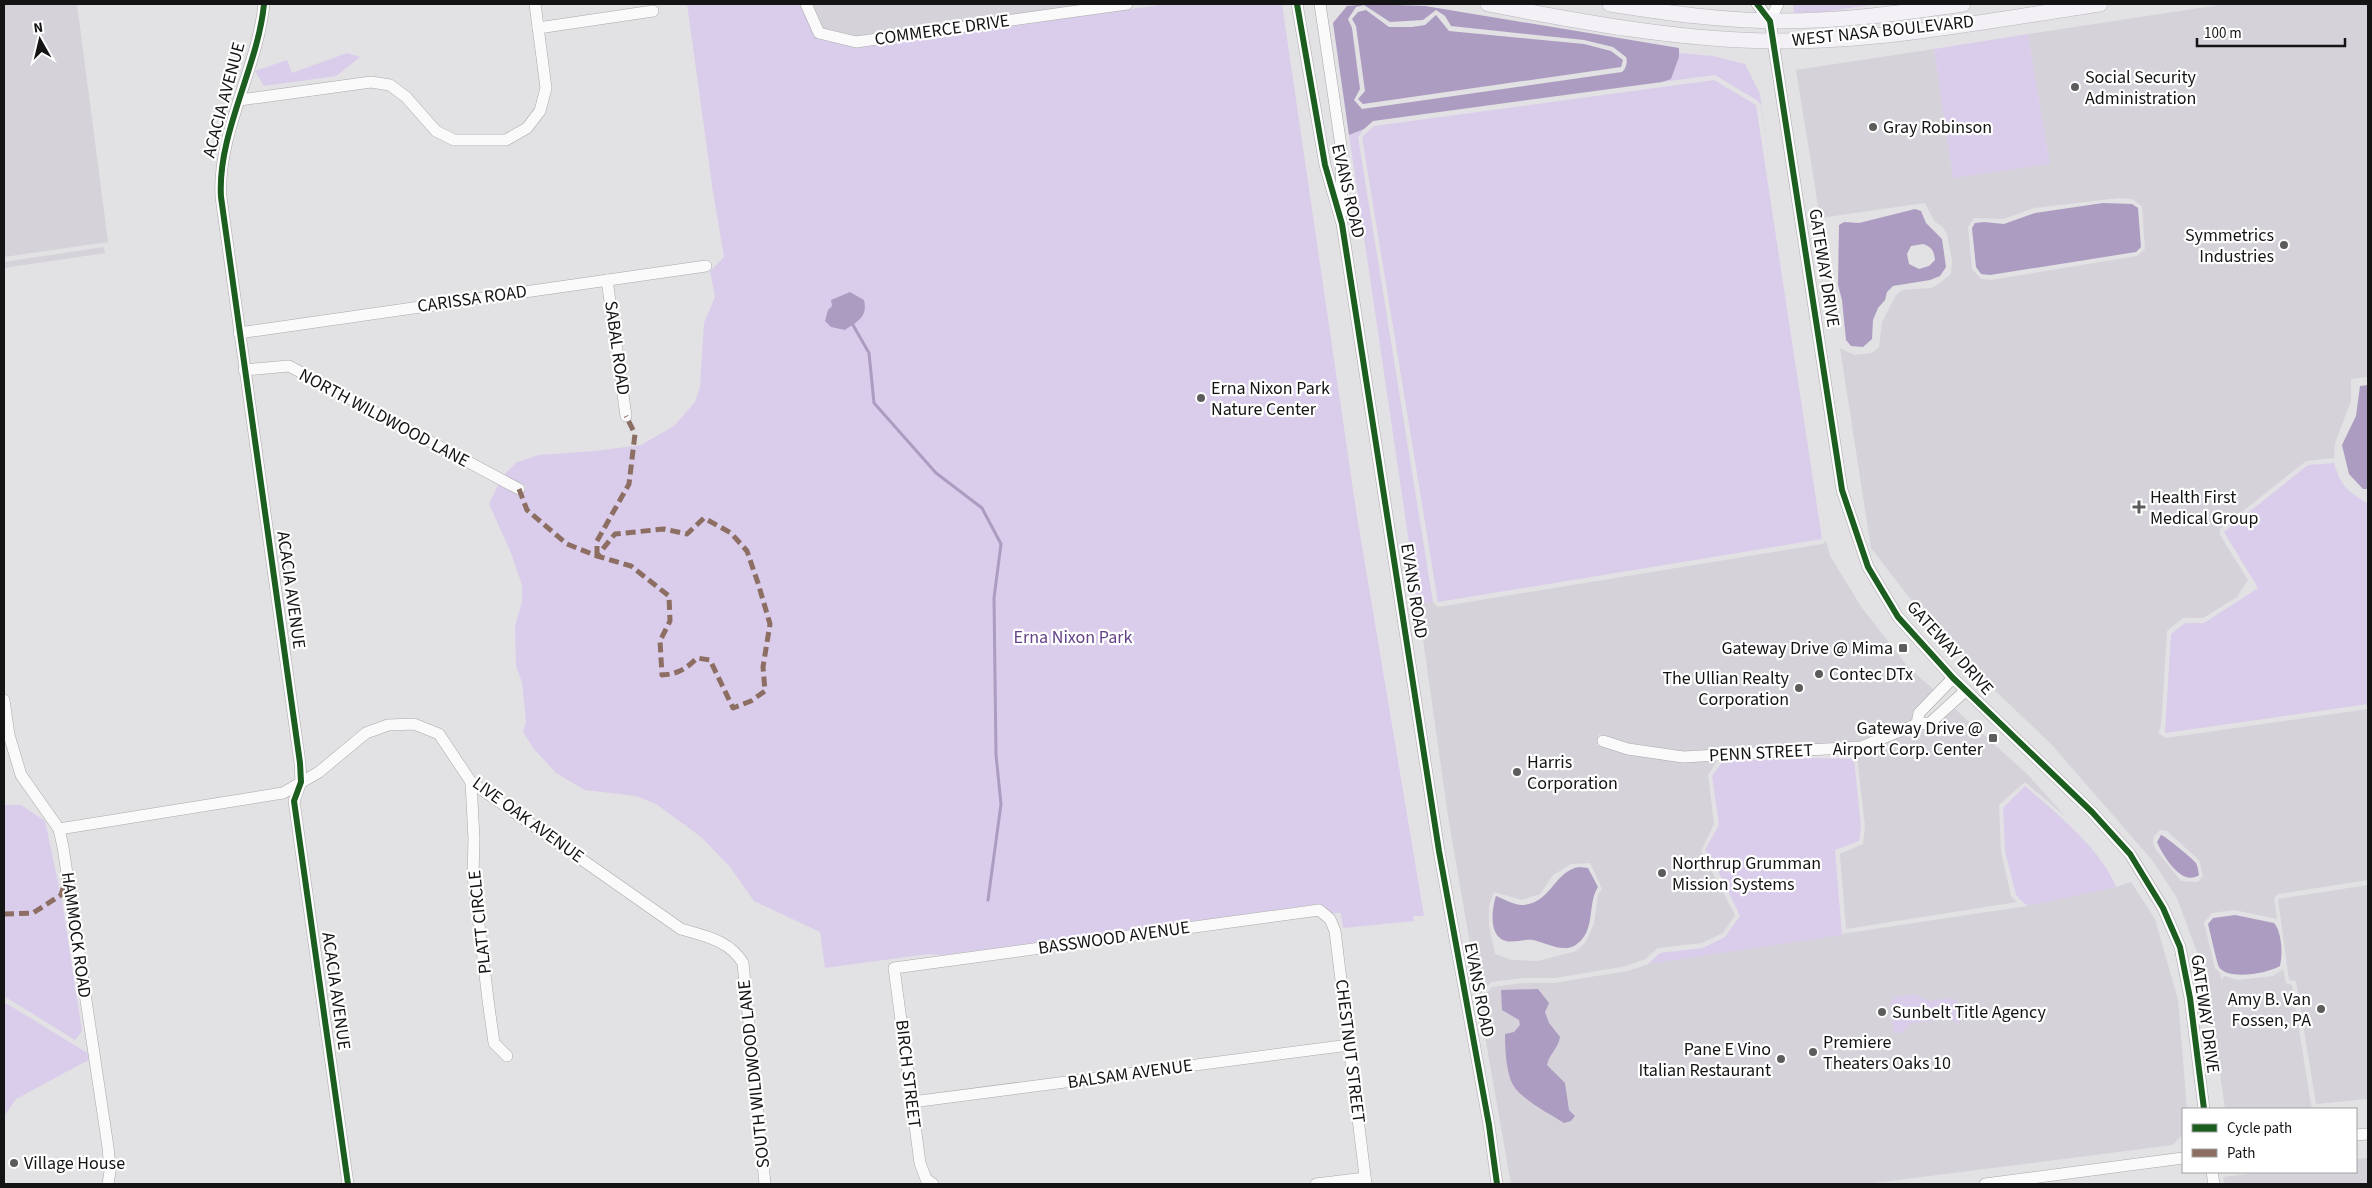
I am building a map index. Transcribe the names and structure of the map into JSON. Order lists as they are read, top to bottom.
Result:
{
  "streets": {
    "main road": ["WEST NASA BOULEVARD"],
    "street": [
      "COMMERCE DRIVE",
      "ACACIA AVENUE",
      "EVANS ROAD",
      "GATEWAY DRIVE",
      "CARISSA ROAD",
      "SABAL ROAD",
      "NORTH WILDWOOD LANE",
      "PENN STREET",
      "LIVE OAK AVENUE",
      "PLATT CIRCLE",
      "HAMMOCK ROAD",
      "BASSWOOD AVENUE",
      "CHESTNUT STREET",
      "SOUTH WILDWOOD LANE",
      "BIRCH STREET",
      "BALSAM AVENUE"
    ]
  },
  "crossings": [
    ["WEST NASA BOULEVARD", "GATEWAY DRIVE"],
    ["ACACIA AVENUE", "CARISSA ROAD"],
    ["ACACIA AVENUE", "NORTH WILDWOOD LANE"],
    ["ACACIA AVENUE", "LIVE OAK AVENUE"],
    ["GATEWAY DRIVE", "PENN STREET"],
    ["CARISSA ROAD", "SABAL ROAD"],
    ["LIVE OAK AVENUE", "PLATT CIRCLE"],
    ["LIVE OAK AVENUE", "HAMMOCK ROAD"],
    ["LIVE OAK AVENUE", "SOUTH WILDWOOD LANE"],
    ["BASSWOOD AVENUE", "CHESTNUT STREET"],
    ["BASSWOOD AVENUE", "BIRCH STREET"],
    ["CHESTNUT STREET", "BALSAM AVENUE"],
    ["BIRCH STREET", "BALSAM AVENUE"]
  ],
  "parks": ["Erna Nixon Park"],
  "places": {
    "other": [
      "Social Security Administration",
      "Gray Robinson",
      "Symmetrics Industries",
      "Erna Nixon Park Nature Center",
      "Contec DTx",
      "The Ullian Realty Corporation",
      "Harris Corporation",
      "Northrup Grumman Mission Systems",
      "Amy B. Van Fossen, PA",
      "Sunbelt Title Agency",
      "Premiere Theaters Oaks 10",
      "Pane E Vino Italian Restaurant",
      "Village House"
    ],
    "health": ["Health First Medical Group"],
    "transit": ["Gateway Drive @ Mima", "Gateway Drive @ Airport Corp. Center"]
  },
  "legend": ["Cycle path", "Path"],
  "scale_bar": "100 m",
  "north": "top"
}
